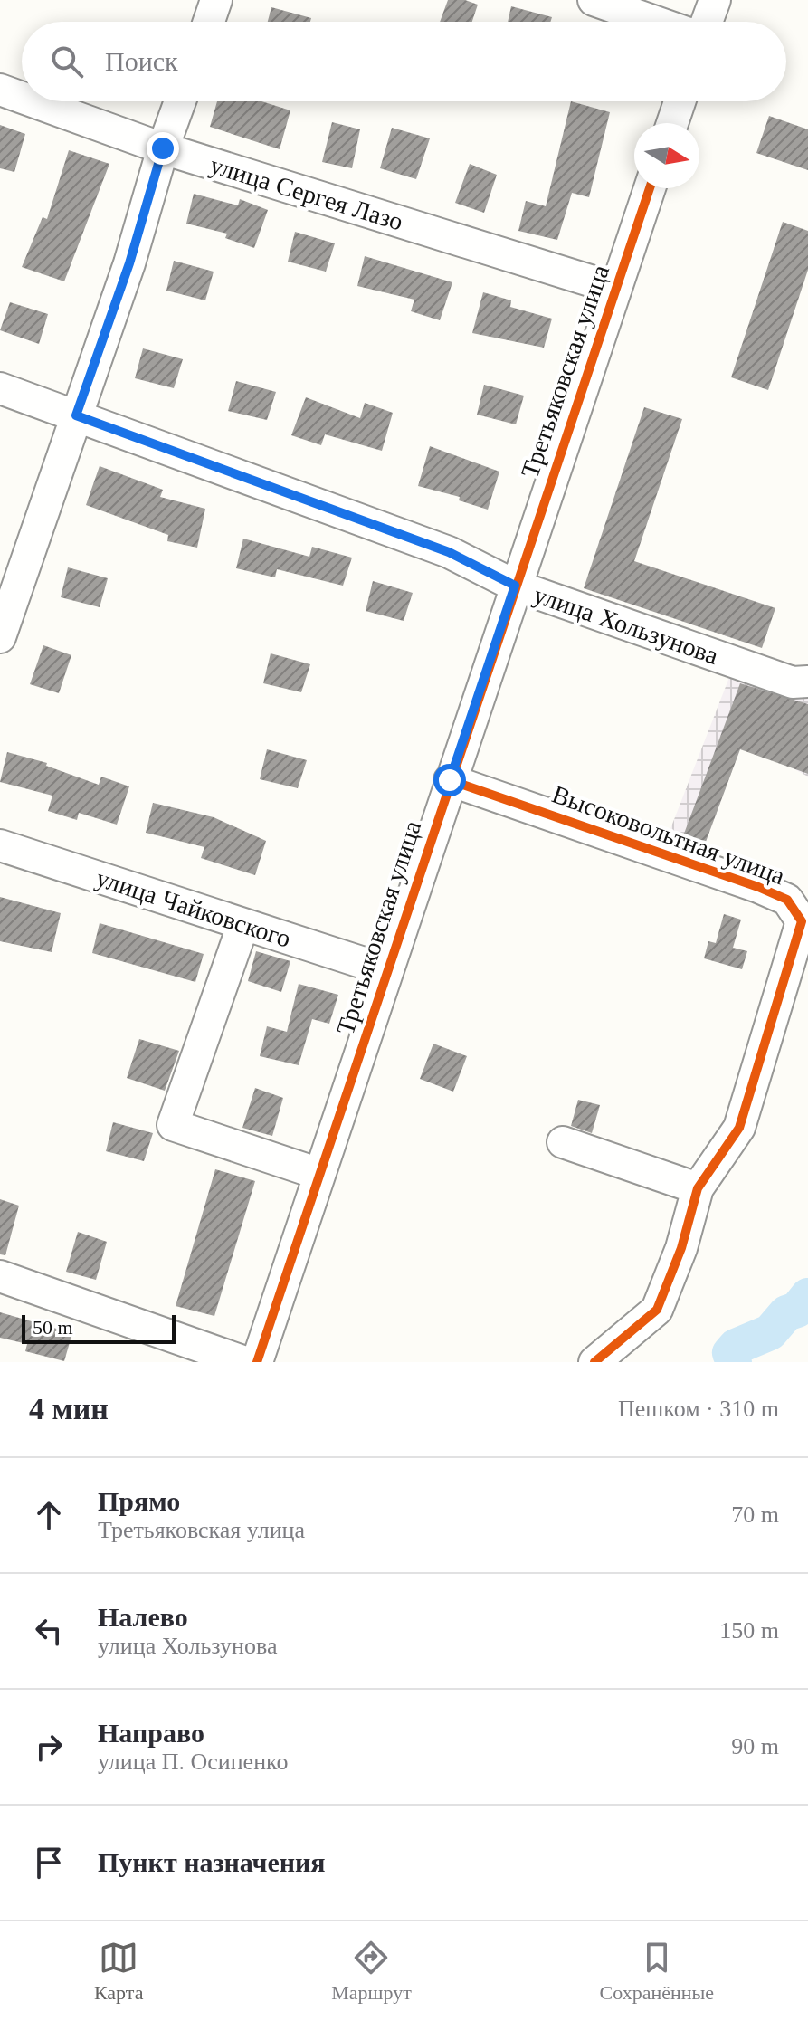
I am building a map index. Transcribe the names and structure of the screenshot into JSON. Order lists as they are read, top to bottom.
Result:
{
  "streets": {
    "street": [
      "улица Сергея Лазо",
      "Третьяковская улица",
      "улица Хользунова",
      "Высоковольтная улица",
      "улица Чайковского"
    ]
  },
  "crossings": [
    ["улица Сергея Лазо", "Третьяковская улица"],
    ["Третьяковская улица", "улица Хользунова"],
    ["Третьяковская улица", "Высоковольтная улица"],
    ["Третьяковская улица", "улица Чайковского"]
  ],
  "scale_bar": "50 m",
  "north": "right",
  "page": {
    "search": "Поиск",
    "scale": "50 m",
    "heading": ["4 мин", "Пешком · 310 m"],
    "list": [
      ["Прямо", "Третьяковская улица", "70 m"],
      ["Налево", "улица Хользунова", "150 m"],
      ["Направо", "улица П. Осипенко", "90 m"],
      "Пункт назначения"
    ],
    "nav": ["Карта", "Маршрут", "Сохранённые"]
  }
}
